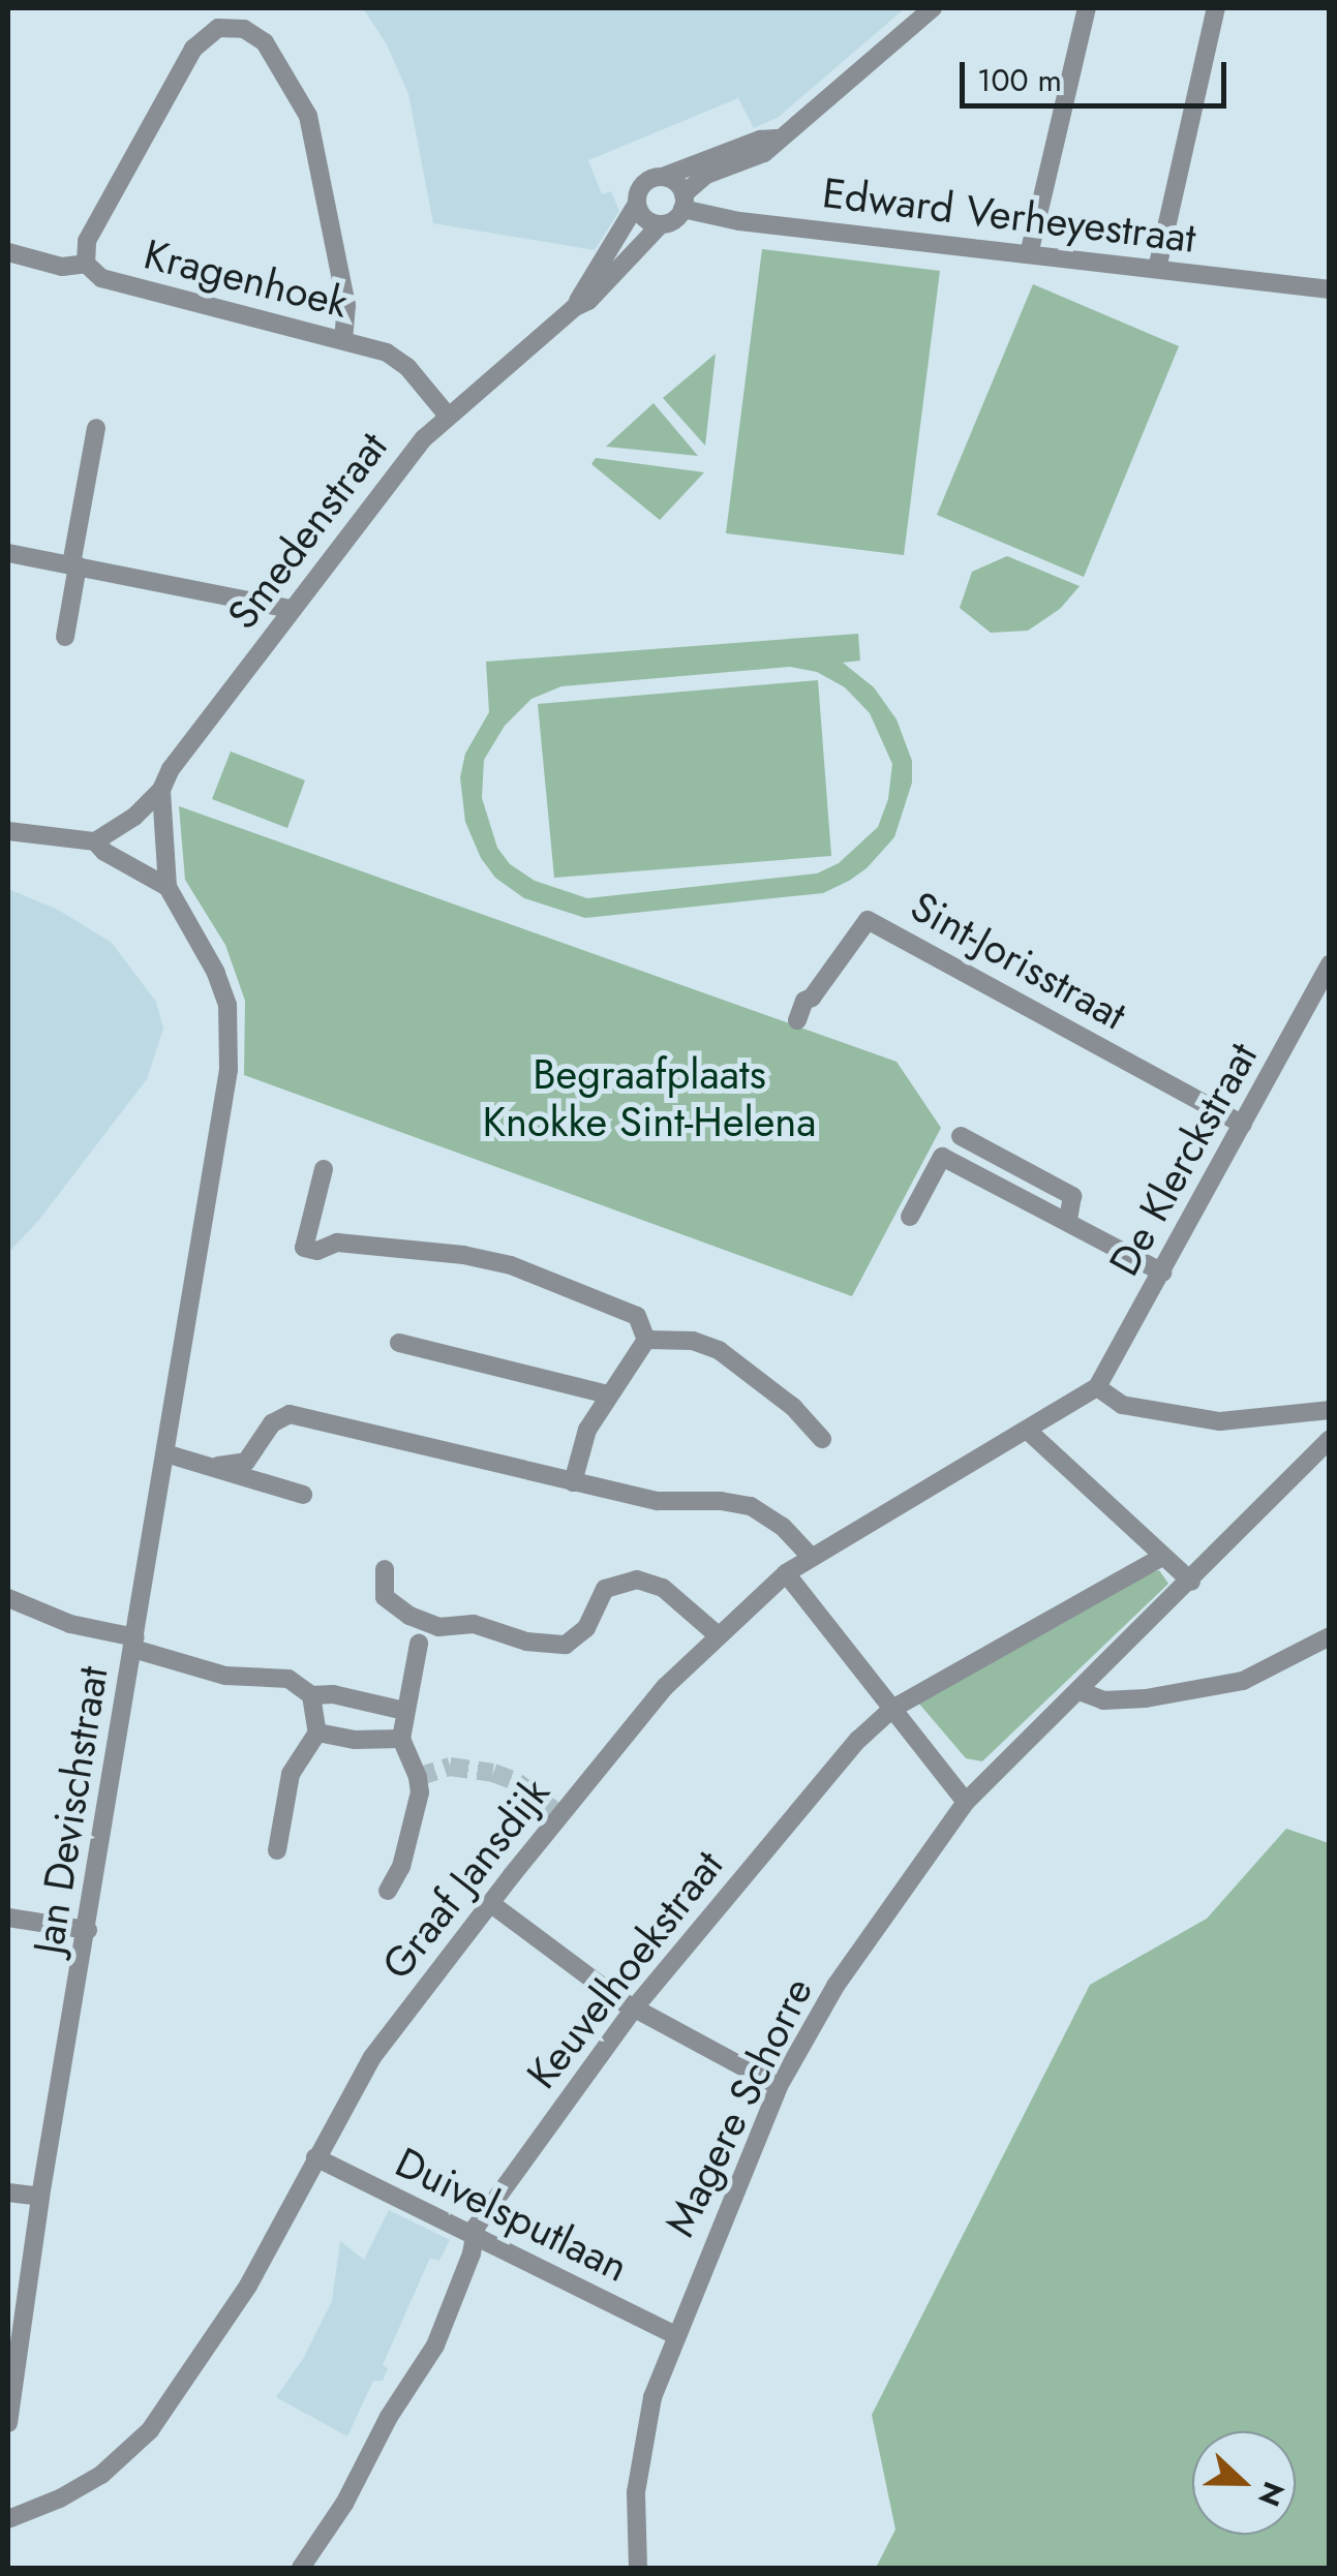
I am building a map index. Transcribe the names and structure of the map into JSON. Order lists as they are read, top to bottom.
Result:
{
  "streets": {
    "street": [
      "Edward Verheyestraat",
      "Kragenhoek",
      "Smedenstraat",
      "Sint-Jorisstraat",
      "De Klerckstraat",
      "Jan Devischstraat",
      "Graaf Jansdijk",
      "Keuvelhoekstraat",
      "Magere Schorre",
      "Duivelsputlaan"
    ]
  },
  "crossings": [
    ["Edward Verheyestraat", "Smedenstraat"],
    ["Kragenhoek", "Smedenstraat"],
    ["Smedenstraat", "Jan Devischstraat"],
    ["Sint-Jorisstraat", "De Klerckstraat"],
    ["De Klerckstraat", "Graaf Jansdijk"],
    ["Graaf Jansdijk", "Duivelsputlaan"],
    ["Keuvelhoekstraat", "Duivelsputlaan"],
    ["Magere Schorre", "Duivelsputlaan"]
  ],
  "parks": ["Begraafplaats Knokke Sint-Helena"],
  "scale_bar": "100 m",
  "north": "right"
}
